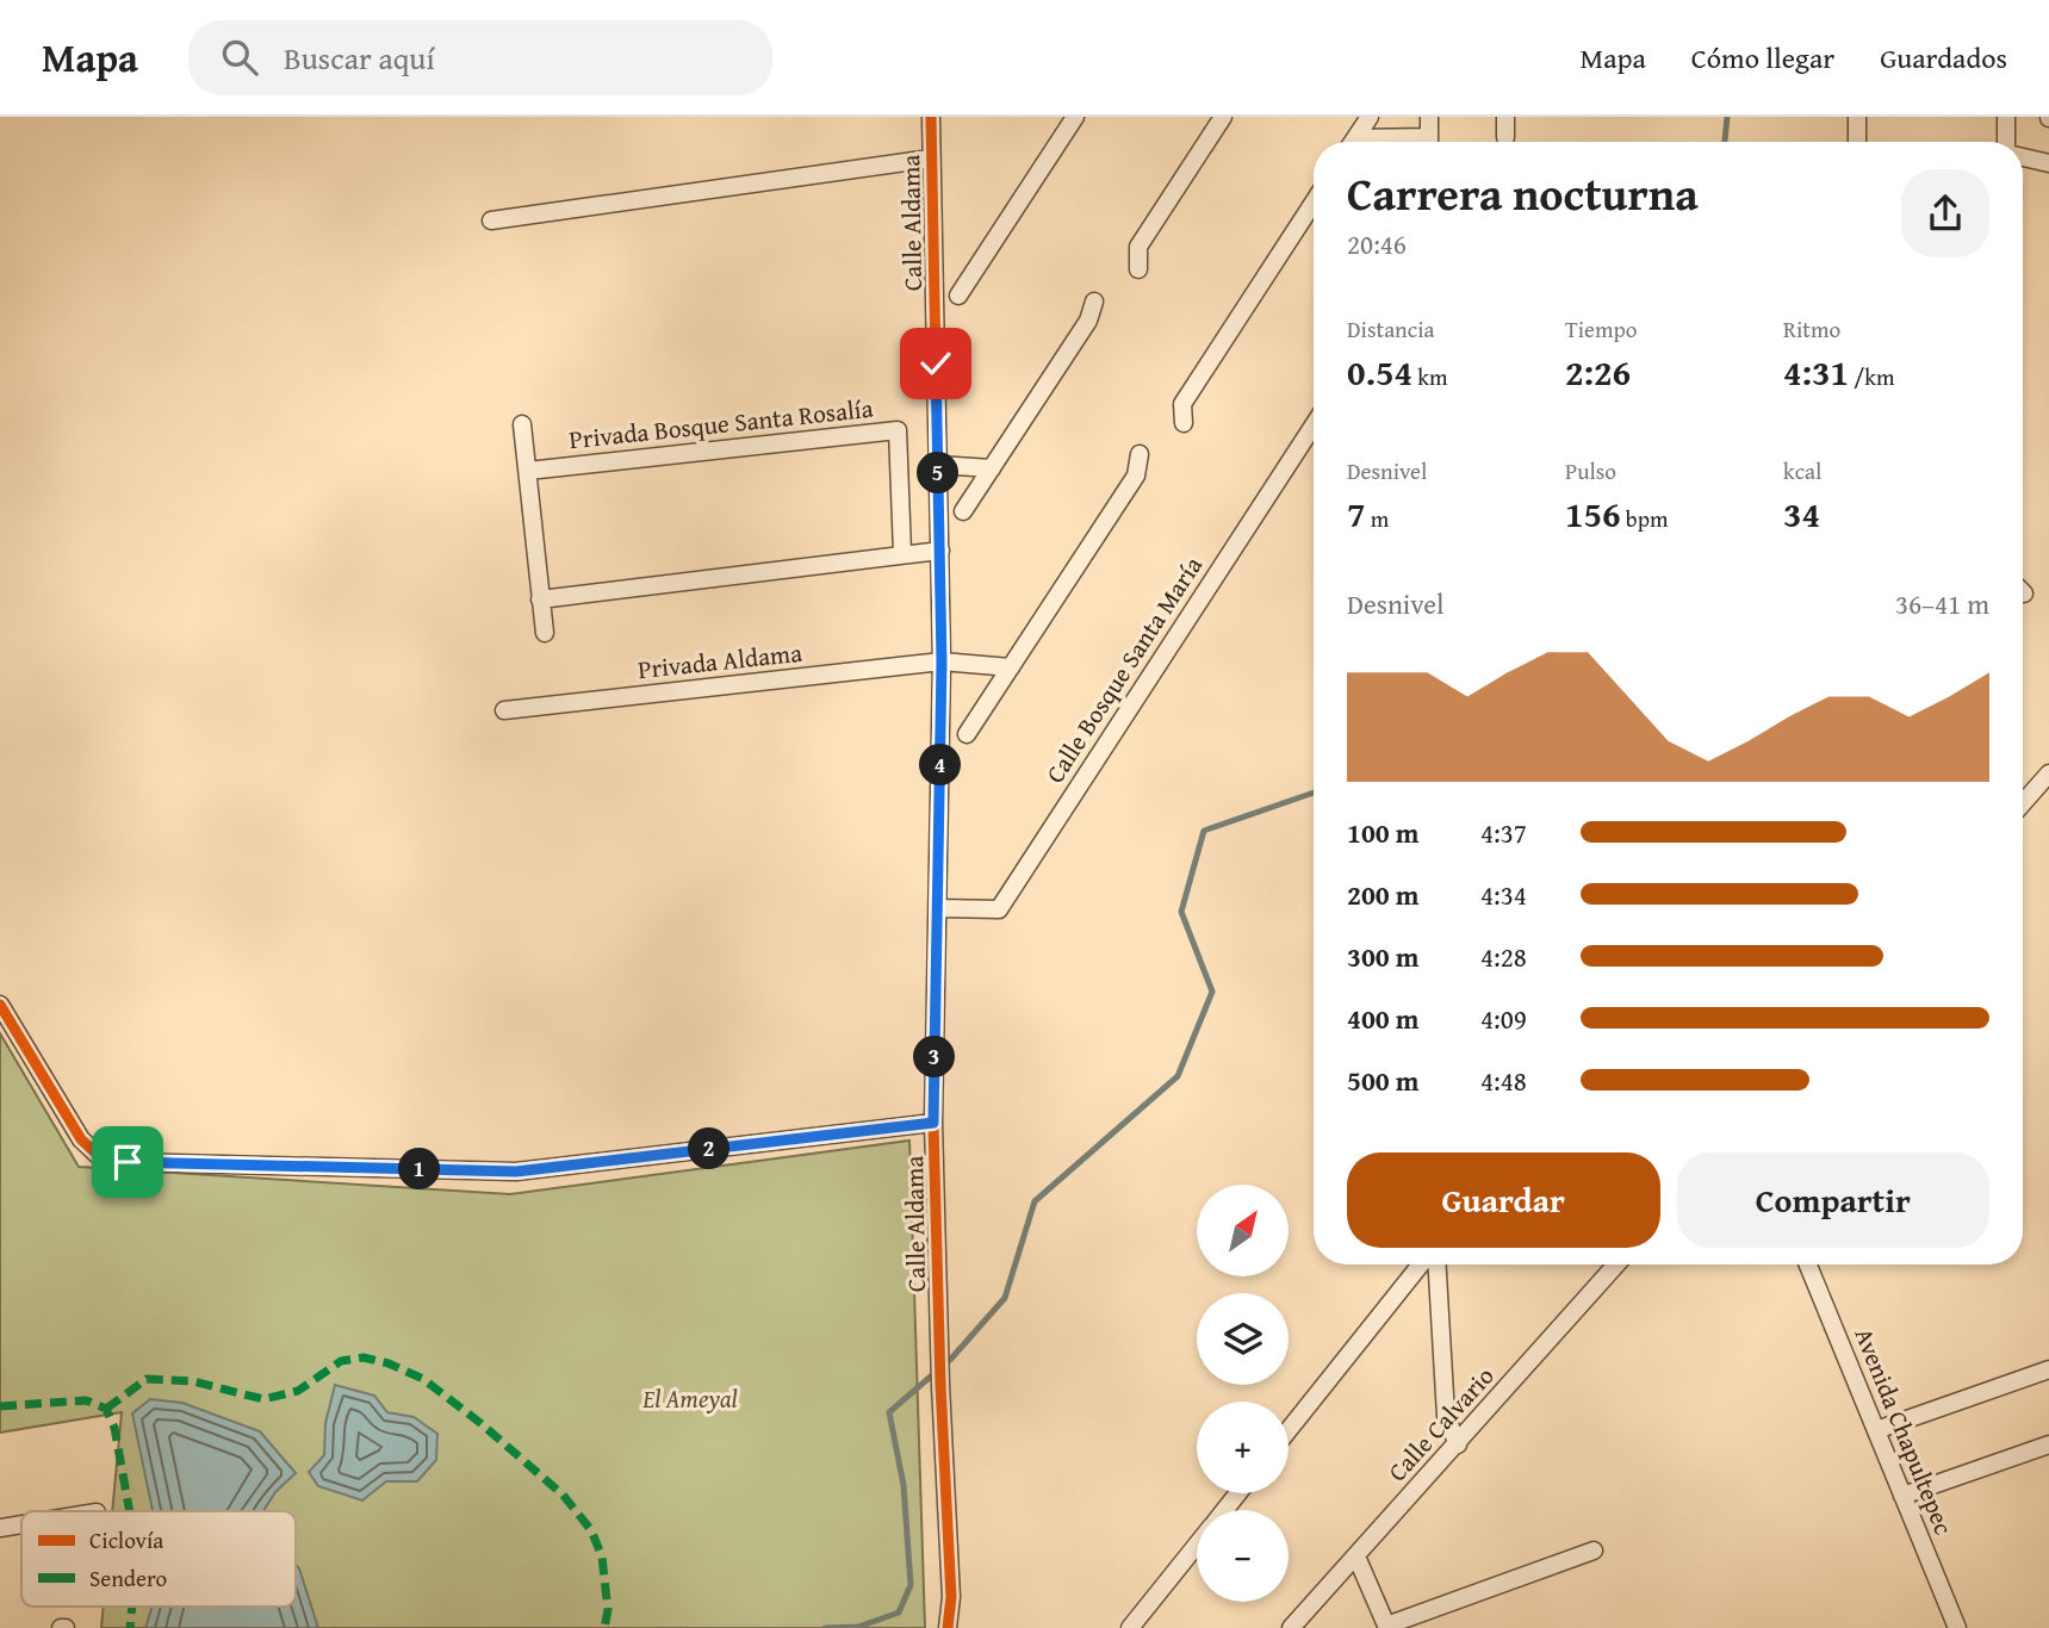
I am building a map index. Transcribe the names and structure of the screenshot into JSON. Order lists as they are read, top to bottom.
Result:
{
  "streets": {
    "street": [
      "Calle Aldama",
      "Privada Bosque Santa Rosalía",
      "Privada Aldama",
      "Calle Bosque Santa María",
      "Calle Calvario",
      "Avenida Chapultepec"
    ]
  },
  "crossings": [
    ["Calle Aldama", "Privada Aldama"],
    ["Calle Aldama", "Calle Bosque Santa María"]
  ],
  "parks": ["El Ameyal"],
  "legend": ["Ciclovía", "Sendero"],
  "north": "top right",
  "page": {
    "header": "Mapa",
    "search": "Buscar aquí",
    "nav": ["Mapa", "Cómo llegar", "Guardados"],
    "heading": ["Carrera nocturna", "20:46"],
    "stats": [
      ["Distancia", "0.54 km"],
      ["Tiempo", "2:26"],
      ["Ritmo", "4:31 /km"],
      ["Desnivel", "7 m"],
      ["Pulso", "156 bpm"],
      ["kcal", "34"]
    ],
    "pins": [
      "5",
      "4",
      "3",
      "2",
      "1"
    ],
    "chart": ["Desnivel", "36–41 m"],
    "list": [
      {
        "name": "100 m",
        "note": "4:37"
      },
      {
        "name": "200 m",
        "note": "4:34"
      },
      {
        "name": "300 m",
        "note": "4:28"
      },
      {
        "name": "400 m",
        "note": "4:09"
      },
      {
        "name": "500 m",
        "note": "4:48"
      }
    ],
    "buttons": ["Guardar", "Compartir"],
    "map_buttons": ["+", "−"]
  }
}
